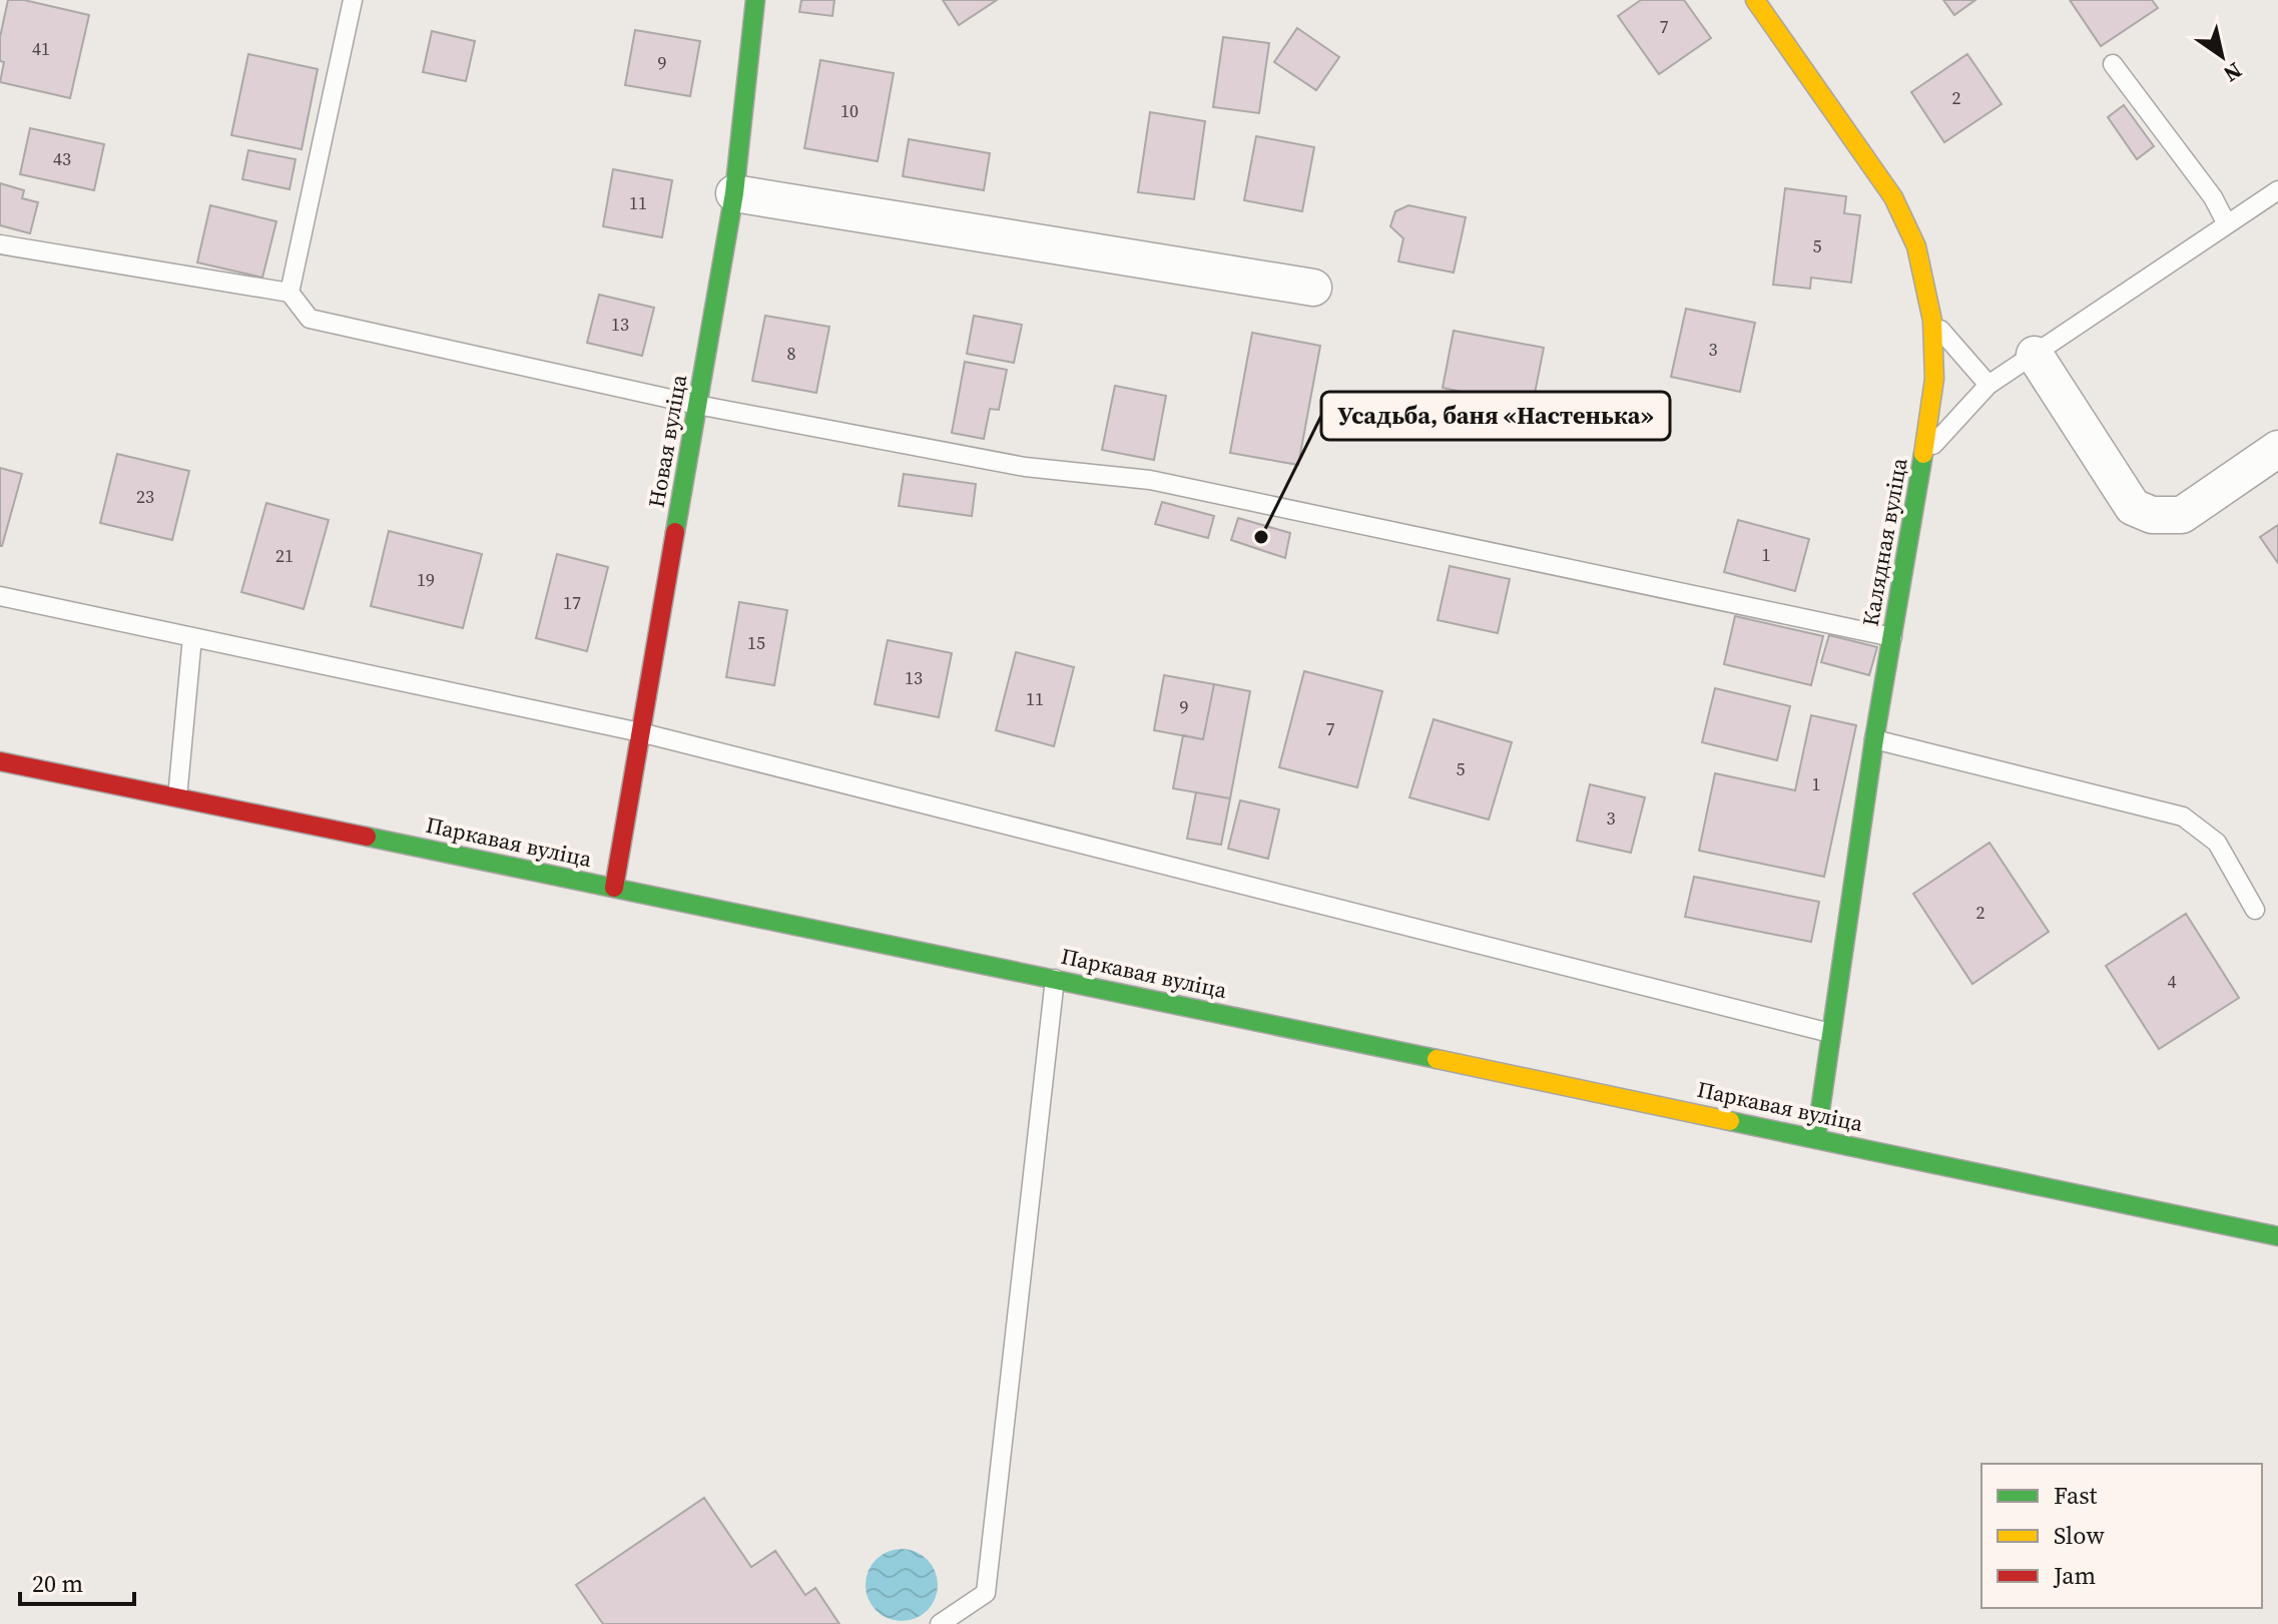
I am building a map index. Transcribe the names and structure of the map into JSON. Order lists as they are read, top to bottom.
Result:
{
  "streets": {
    "main road": ["Новая вуліца", "Калядная вуліца", "Паркавая вуліца"]
  },
  "crossings": [
    ["Новая вуліца", "Паркавая вуліца"],
    ["Калядная вуліца", "Паркавая вуліца"]
  ],
  "places": ["Усадьба, баня «Настенька»"],
  "house_numbers": [
    "7",
    "41",
    "9",
    "2",
    "10",
    "43",
    "11",
    "5",
    "13",
    "3",
    "8",
    "23",
    "1",
    "21",
    "19",
    "17",
    "15",
    "13",
    "11",
    "9",
    "7",
    "5",
    "1",
    "3",
    "2",
    "4"
  ],
  "legend": ["Fast", "Slow", "Jam"],
  "scale_bar": "20 m",
  "north": "bottom right"
}
